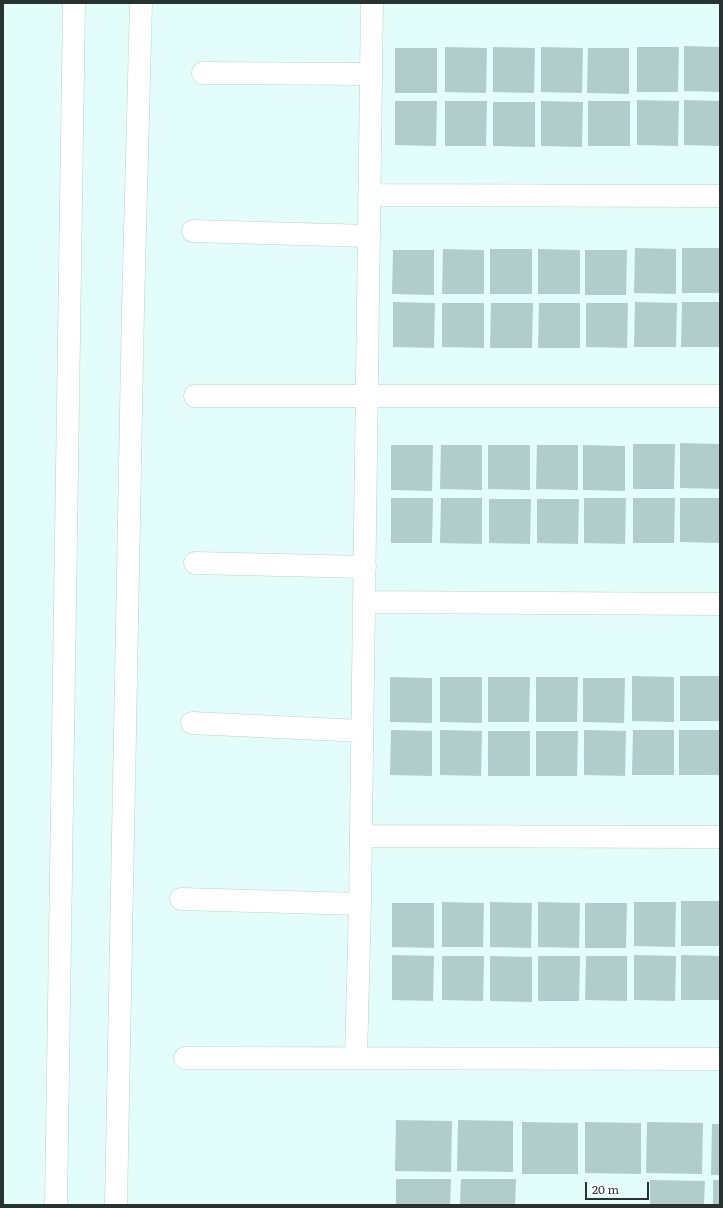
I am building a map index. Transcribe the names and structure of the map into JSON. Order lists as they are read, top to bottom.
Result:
{
  "scale_bar": "20 m"
}
